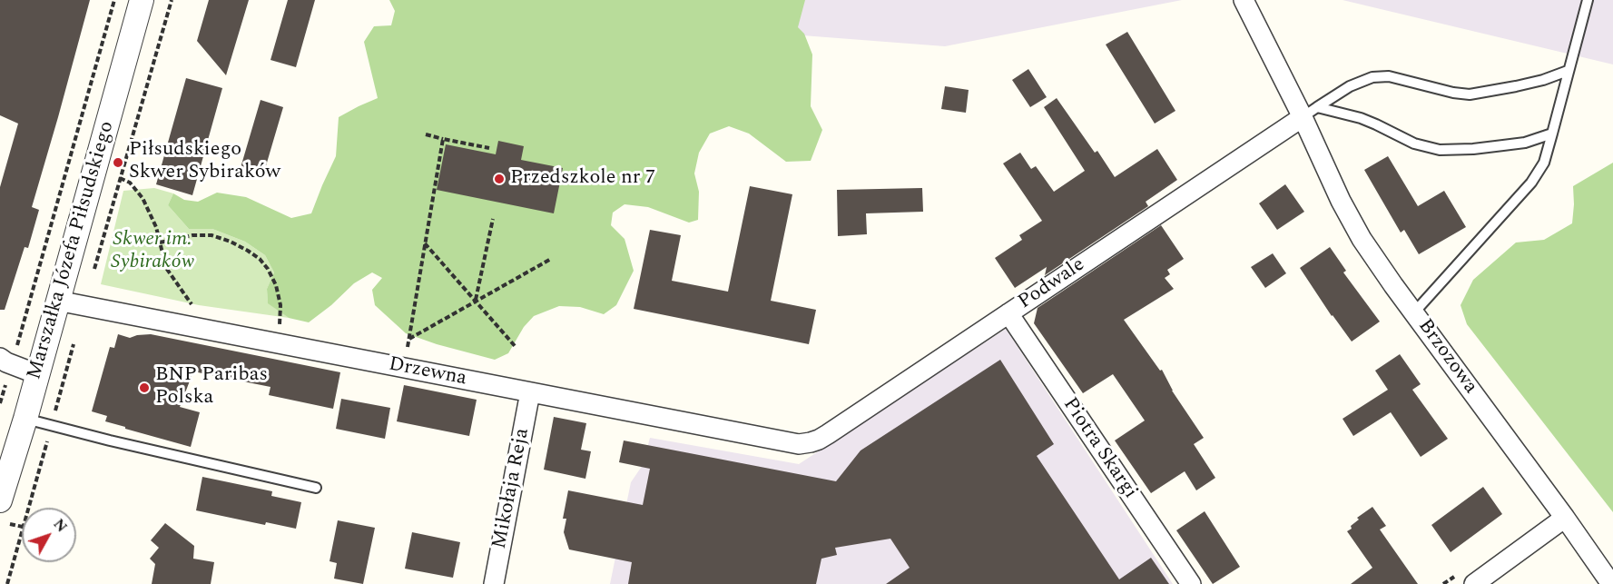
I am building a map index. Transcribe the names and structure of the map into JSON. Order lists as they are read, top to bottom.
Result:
{
  "streets": {
    "street": [
      "Marszałka Józefa Piłsudskiego",
      "Podwale",
      "Brzozowa",
      "Drzewna",
      "Piotra Skargi",
      "Mikołaja Reja"
    ]
  },
  "crossings": [
    ["Marszałka Józefa Piłsudskiego", "Drzewna"],
    ["Podwale", "Brzozowa"],
    ["Podwale", "Drzewna"],
    ["Podwale", "Piotra Skargi"],
    ["Drzewna", "Mikołaja Reja"]
  ],
  "parks": ["Skwer im. Sybiraków"],
  "places": ["Piłsudskiego Skwer Sybiraków", "Przedszkole nr 7", "BNP Paribas Polska"],
  "north": "top right"
}
